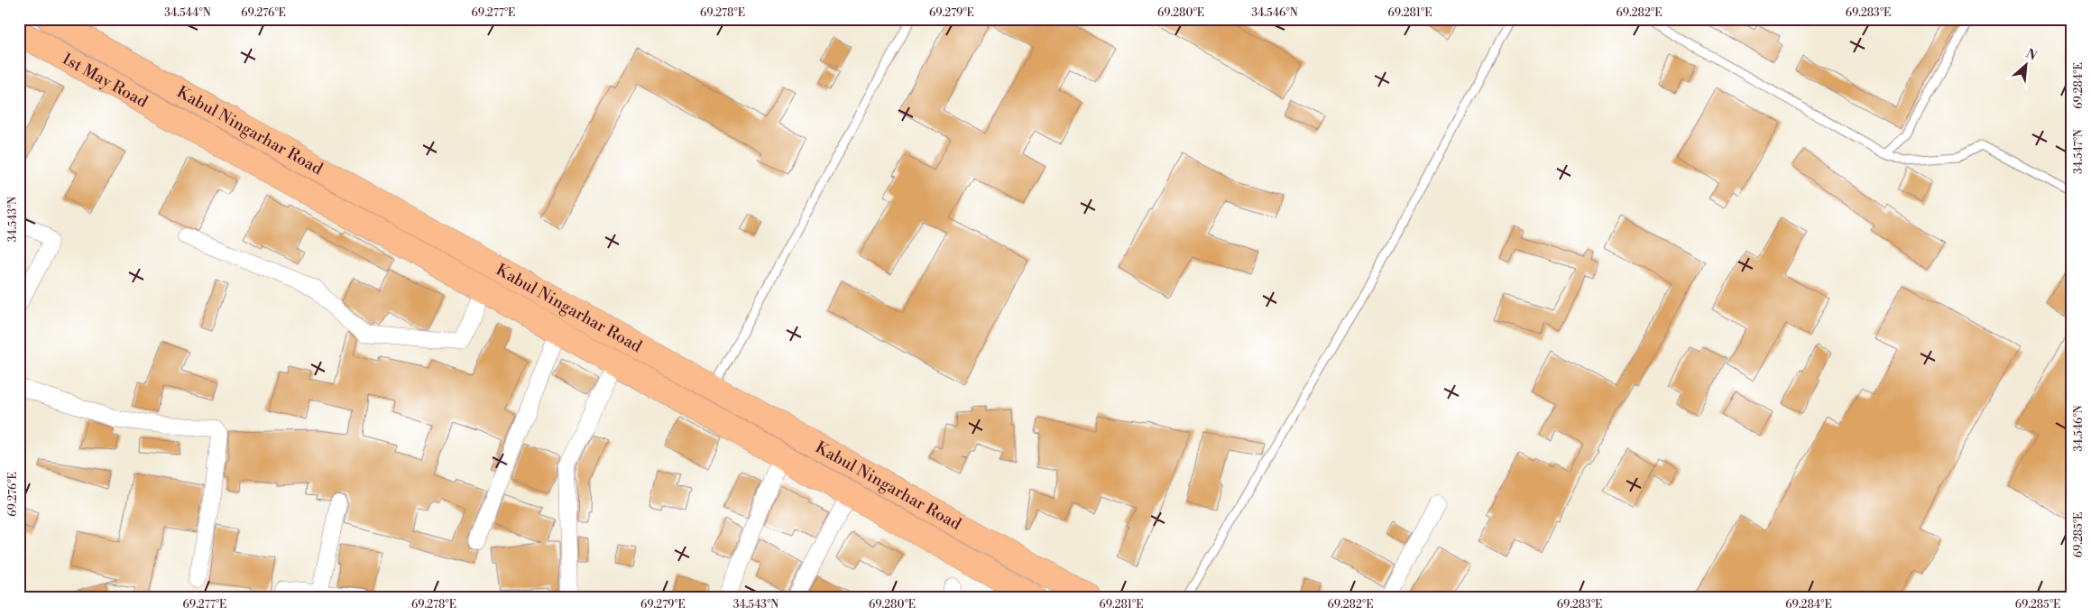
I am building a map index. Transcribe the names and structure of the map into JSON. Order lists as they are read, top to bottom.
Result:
{
  "streets": {
    "highway": ["1st May Road", "Kabul Ningarhar Road"]
  },
  "crossings": [
    ["1st May Road", "Kabul Ningarhar Road"]
  ],
  "north": "top right",
  "coordinates": [
    "34.544°N",
    "69.276°E",
    "69.277°E",
    "69.278°E",
    "69.279°E",
    "69.280°E",
    "34.546°N",
    "69.281°E",
    "69.282°E",
    "69.283°E",
    "69.284°E",
    "34.547°N",
    "34.543°N",
    "69.285°E"
  ]
}
